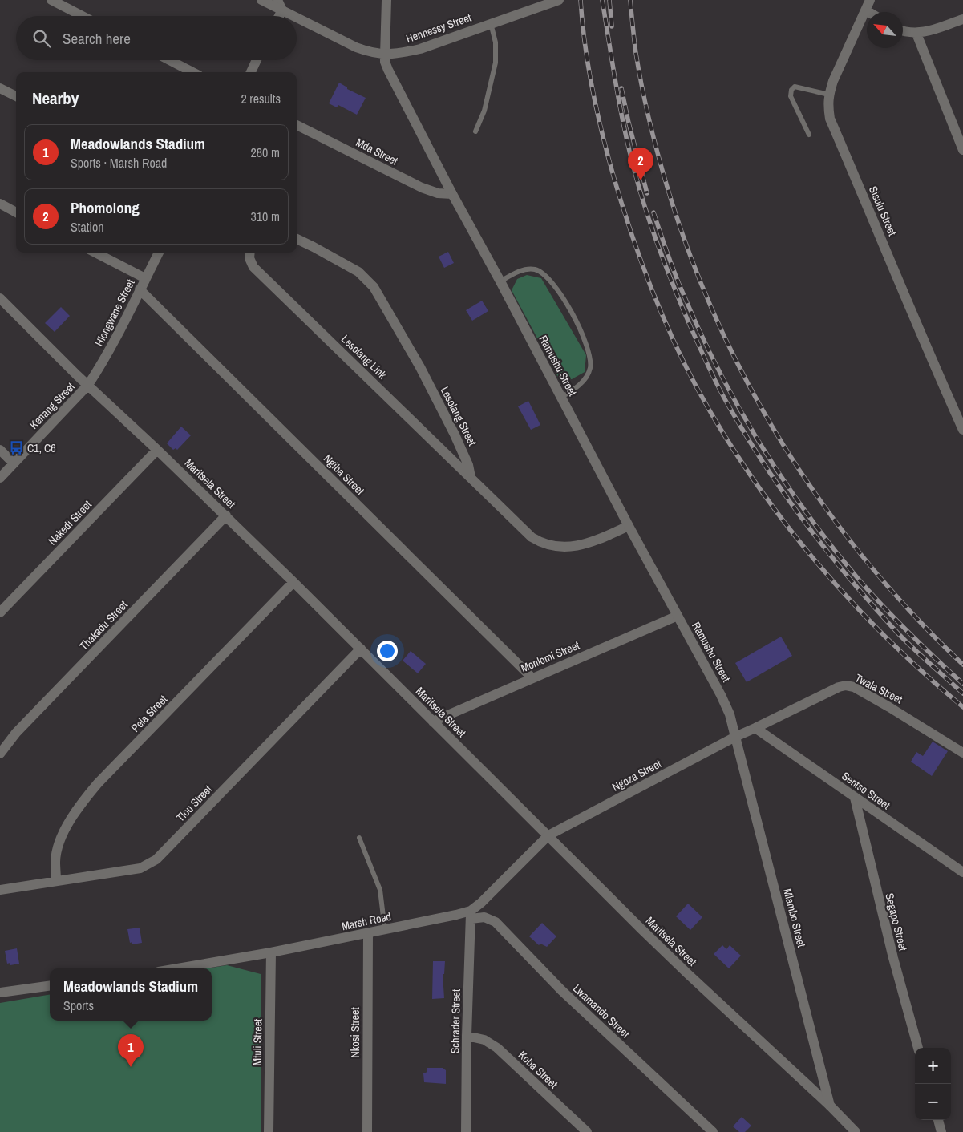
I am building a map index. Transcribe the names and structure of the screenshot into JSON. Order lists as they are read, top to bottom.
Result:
{
  "streets": {
    "street": [
      "Hennessy Street",
      "Mda Street",
      "Sisulu Street",
      "Hlongwane Street",
      "Lesolang Link",
      "Ramushu Street",
      "Kenang Street",
      "Lesolang Street",
      "Ngiba Street",
      "Maritsela Street",
      "Nakedi Street",
      "Thakadu Street",
      "Monlomi Street",
      "Twala Street",
      "Pela Street",
      "Ngoza Street",
      "Sentso Street",
      "Tlou Street",
      "Mlambo Street",
      "Marsh Road",
      "Segapo Street",
      "Lwamando Street",
      "Schrader Street",
      "Nkosi Street",
      "Mtuli Street",
      "Koba Street"
    ]
  },
  "crossings": [
    ["Hennessy Street", "Ramushu Street"],
    ["Mda Street", "Ramushu Street"],
    ["Hlongwane Street", "Kenang Street"],
    ["Hlongwane Street", "Ngiba Street"],
    ["Hlongwane Street", "Maritsela Street"],
    ["Lesolang Link", "Lesolang Street"],
    ["Ramushu Street", "Lesolang Street"],
    ["Ramushu Street", "Monlomi Street"],
    ["Ramushu Street", "Twala Street"],
    ["Ramushu Street", "Ngoza Street"],
    ["Ramushu Street", "Mlambo Street"],
    ["Kenang Street", "Maritsela Street"],
    ["Ngiba Street", "Monlomi Street"],
    ["Maritsela Street", "Nakedi Street"],
    ["Maritsela Street", "Thakadu Street"],
    ["Maritsela Street", "Monlomi Street"],
    ["Maritsela Street", "Pela Street"],
    ["Maritsela Street", "Ngoza Street"],
    ["Maritsela Street", "Tlou Street"],
    ["Maritsela Street", "Mlambo Street"],
    ["Maritsela Street", "Marsh Road"],
    ["Twala Street", "Ngoza Street"],
    ["Twala Street", "Sentso Street"],
    ["Twala Street", "Mlambo Street"],
    ["Pela Street", "Tlou Street"],
    ["Ngoza Street", "Mlambo Street"],
    ["Ngoza Street", "Marsh Road"],
    ["Sentso Street", "Segapo Street"],
    ["Marsh Road", "Lwamando Street"],
    ["Marsh Road", "Schrader Street"],
    ["Marsh Road", "Nkosi Street"],
    ["Marsh Road", "Mtuli Street"],
    ["Lwamando Street", "Schrader Street"],
    ["Schrader Street", "Koba Street"]
  ],
  "places": {
    "bus stop": ["C1, C6"]
  },
  "north": "top left",
  "page": {
    "search": "Search here",
    "heading": ["Nearby", "2 results"],
    "list": [
      {
        "mark": "1",
        "name": "Meadowlands Stadium",
        "note": "Sports · Marsh Road",
        "value": "280 m"
      },
      {
        "mark": "2",
        "name": "Phomolong",
        "note": "Station",
        "value": "310 m"
      }
    ],
    "pins": ["2", "1"],
    "popup": ["Meadowlands Stadium", "Sports"],
    "map_buttons": ["+", "−"]
  }
}
